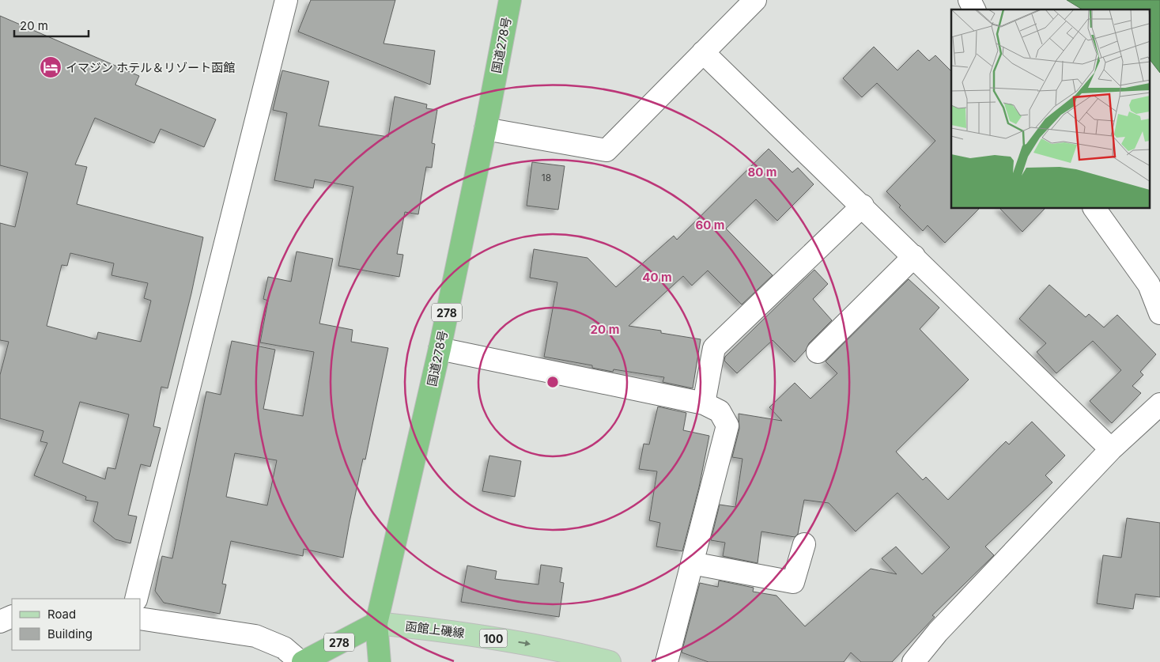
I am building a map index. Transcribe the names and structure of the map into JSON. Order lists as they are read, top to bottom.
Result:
{
  "streets": {
    "highway": ["国道278号", "278"],
    "main road": ["函館上磯線", "100"]
  },
  "crossings": [
    ["国道278号", "278"],
    ["国道278号", "函館上磯線"],
    ["278", "函館上磯線"]
  ],
  "one_way": ["函館上磯線"],
  "places": {
    "hotel": ["イマジン ホテル＆リゾート函館"]
  },
  "house_numbers": ["18"],
  "legend": ["Road", "Building"],
  "scale_bar": "20 m",
  "rings": [
    "80 m",
    "60 m",
    "40 m",
    "20 m"
  ]
}
